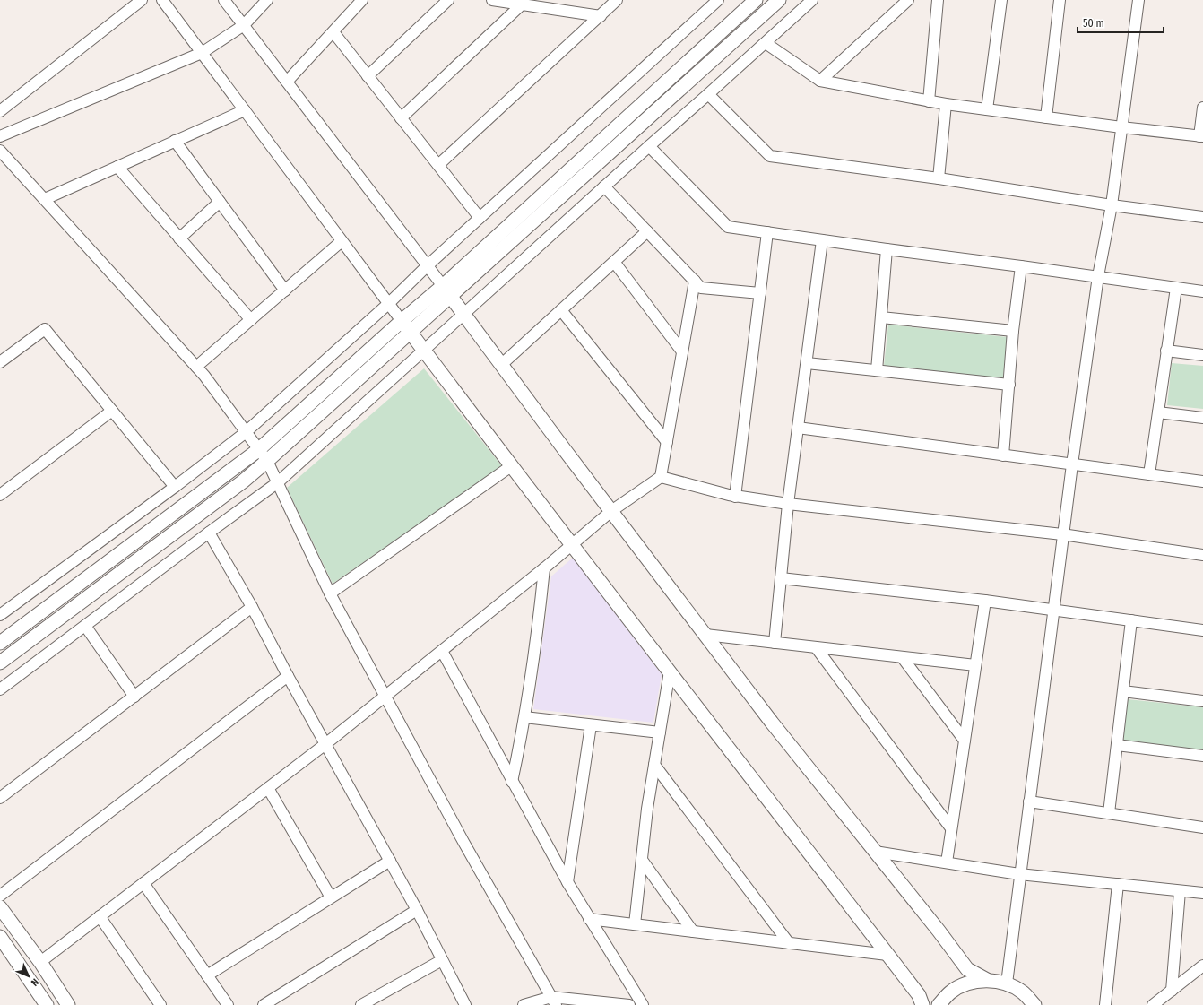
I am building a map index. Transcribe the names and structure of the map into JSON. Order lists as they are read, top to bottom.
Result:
{
  "scale_bar": "50 m",
  "north": "bottom right"
}
